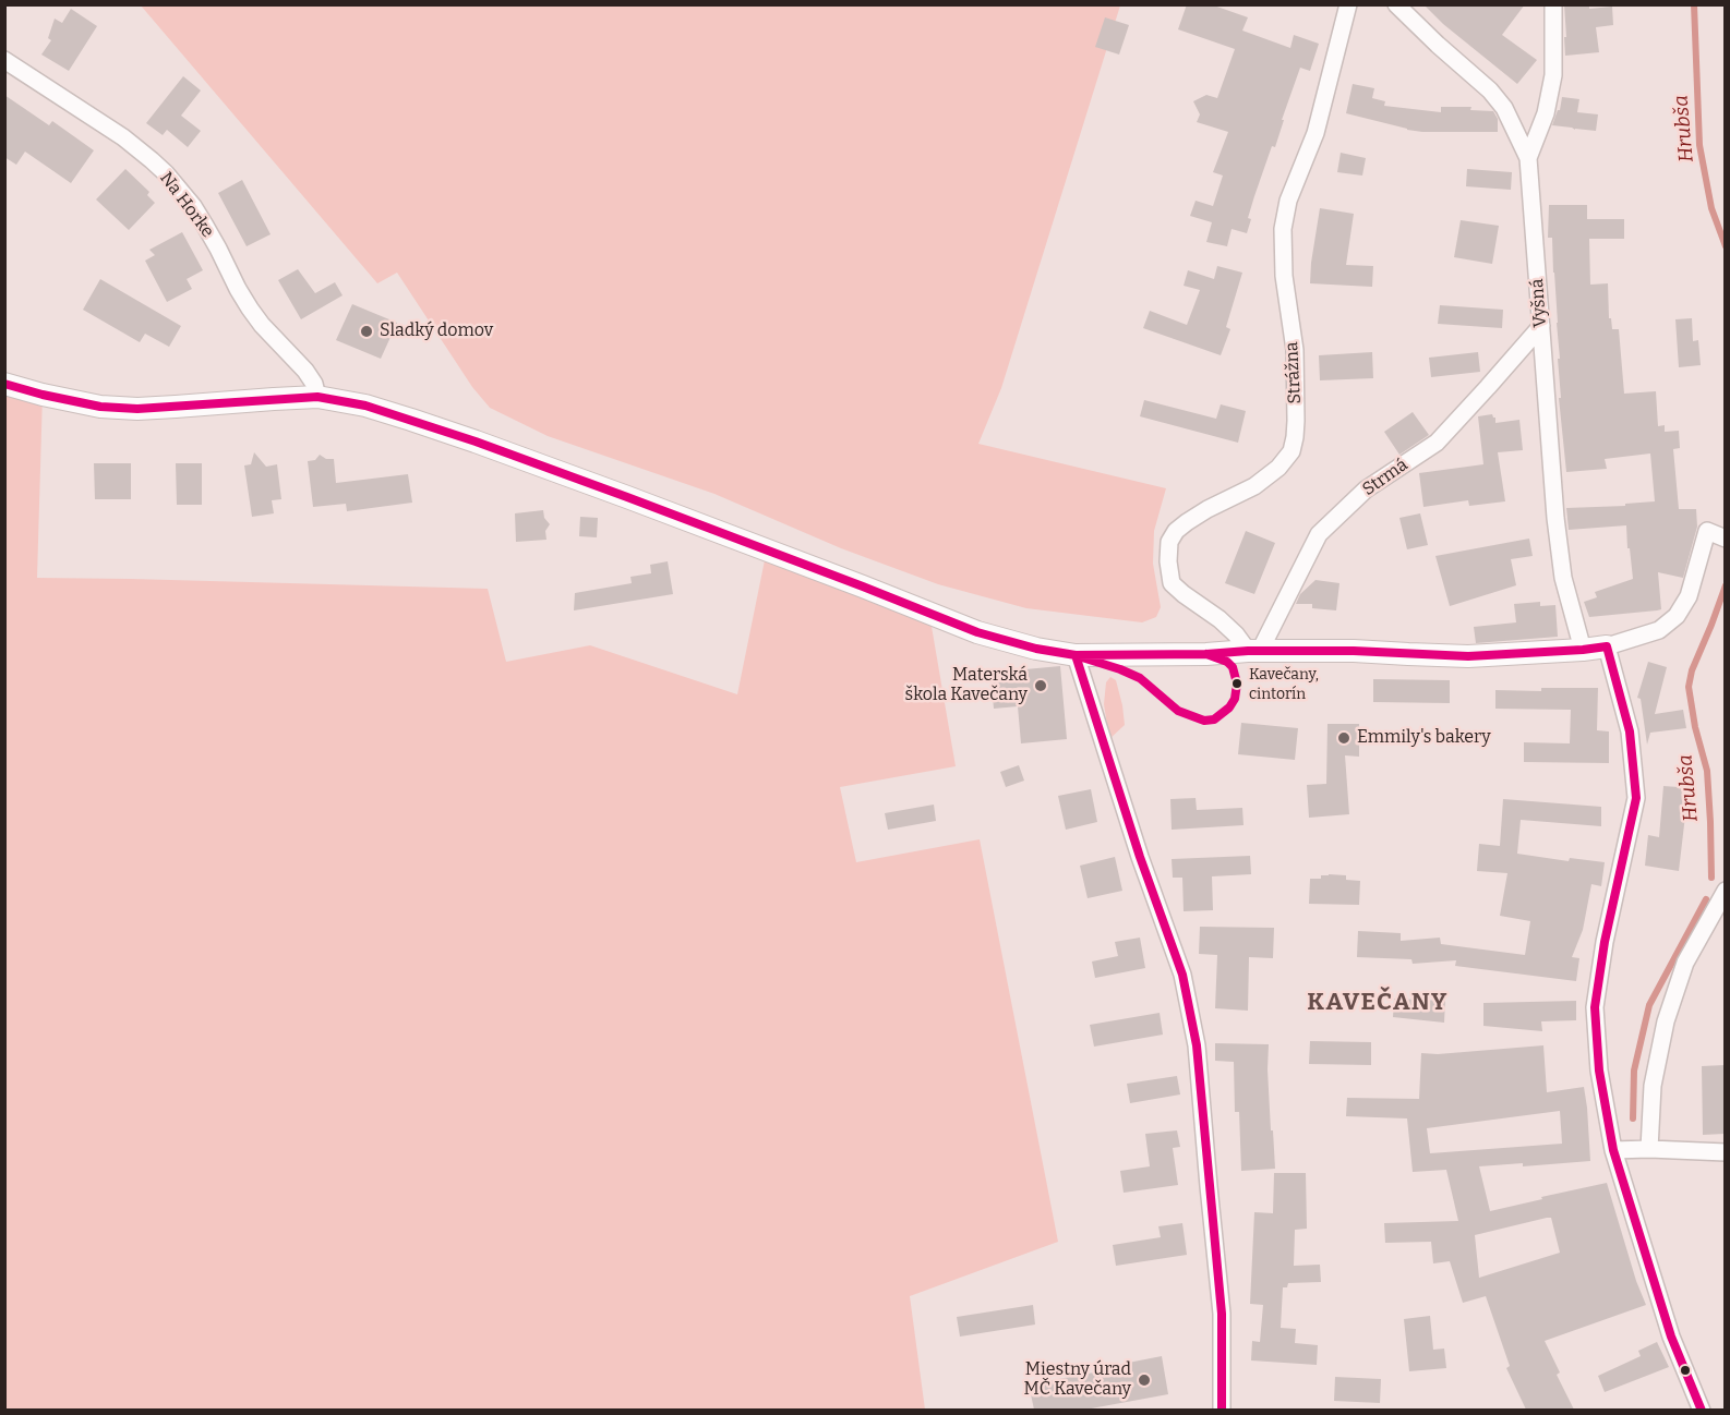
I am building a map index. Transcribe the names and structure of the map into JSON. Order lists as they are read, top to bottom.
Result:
{
  "streets": {
    "street": [
      "Na Horke",
      "Vyšná",
      "Strážna",
      "Strmá"
    ]
  },
  "crossings": [
    ["Vyšná", "Strmá"],
    ["Strážna", "Strmá"]
  ],
  "districts": ["KAVEČANY"],
  "water": ["Hrubša"],
  "places": [
    "Sladký domov",
    "Kavečany, cintorín",
    "Materská škola Kavečany",
    "Emmily's bakery",
    "Miestny úrad MČ Kavečany"
  ]
}
